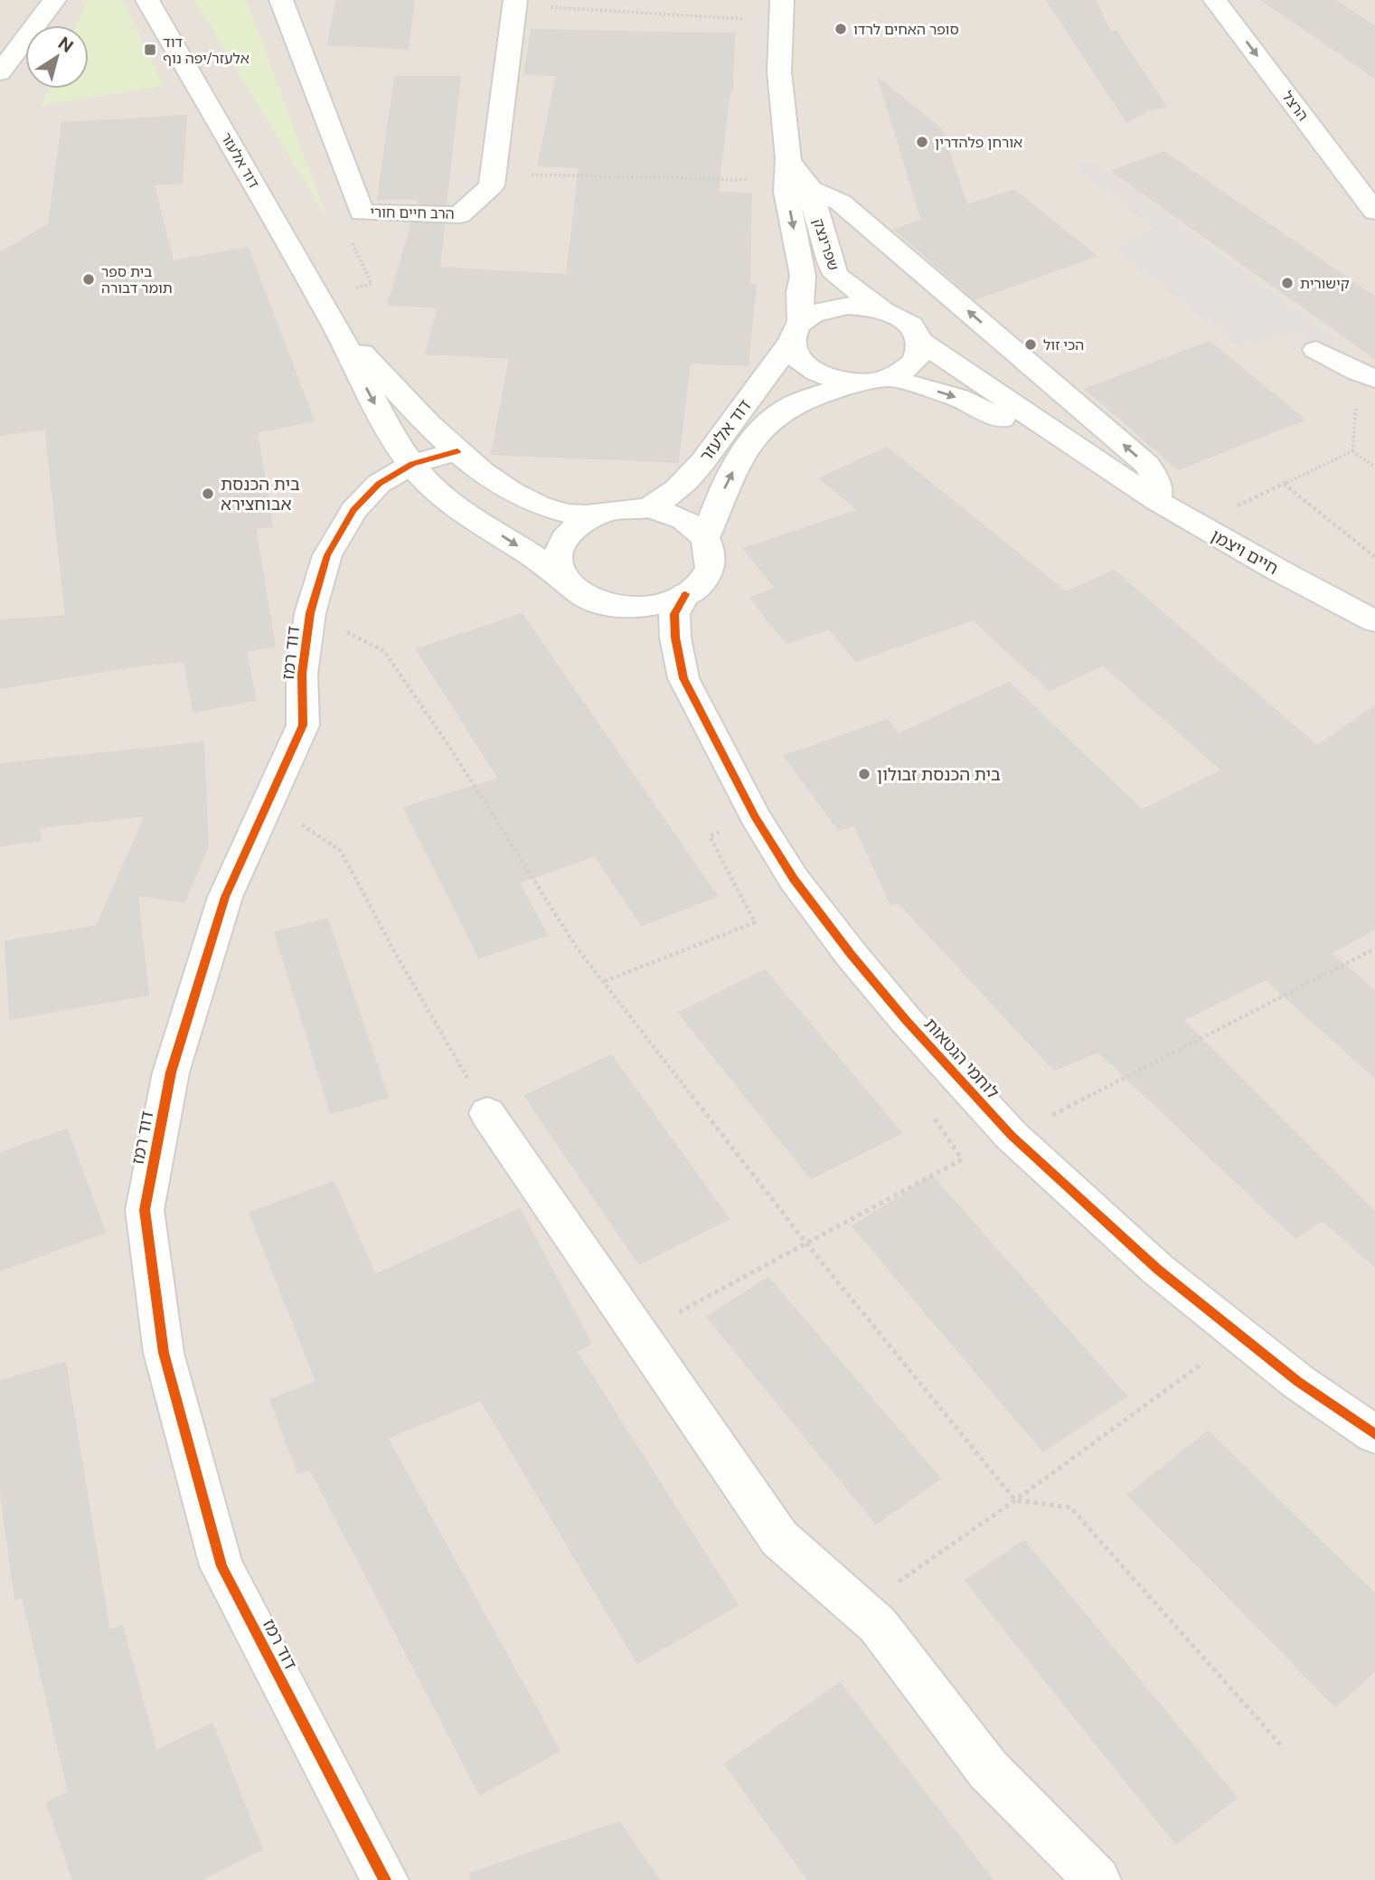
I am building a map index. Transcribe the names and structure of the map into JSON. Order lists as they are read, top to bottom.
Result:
{
  "streets": {
    "street": [
      "הרצל",
      "דוד אלעזר",
      "הרב חיים חורי",
      "שפרינצק",
      "חיים ויצמן",
      "דוד רמז",
      "לוחמי הגטאות"
    ]
  },
  "crossings": [
    ["דוד אלעזר", "שפרינצק"],
    ["דוד אלעזר", "חיים ויצמן"],
    ["דוד אלעזר", "דוד רמז"],
    ["דוד אלעזר", "לוחמי הגטאות"],
    ["שפרינצק", "חיים ויצמן"]
  ],
  "one_way": ["הרצל"],
  "places": {
    "other": [
      "סופר האחים לרדו",
      "אורחן פלהדרין",
      "בית ספר תומר דבורה",
      "קישורית",
      "הכי זול",
      "בית הכנסת אבוחצירא",
      "בית הכנסת זבולון"
    ],
    "transit": ["דוד אלעזר/יפה נוף"]
  },
  "north": "top right"
}
